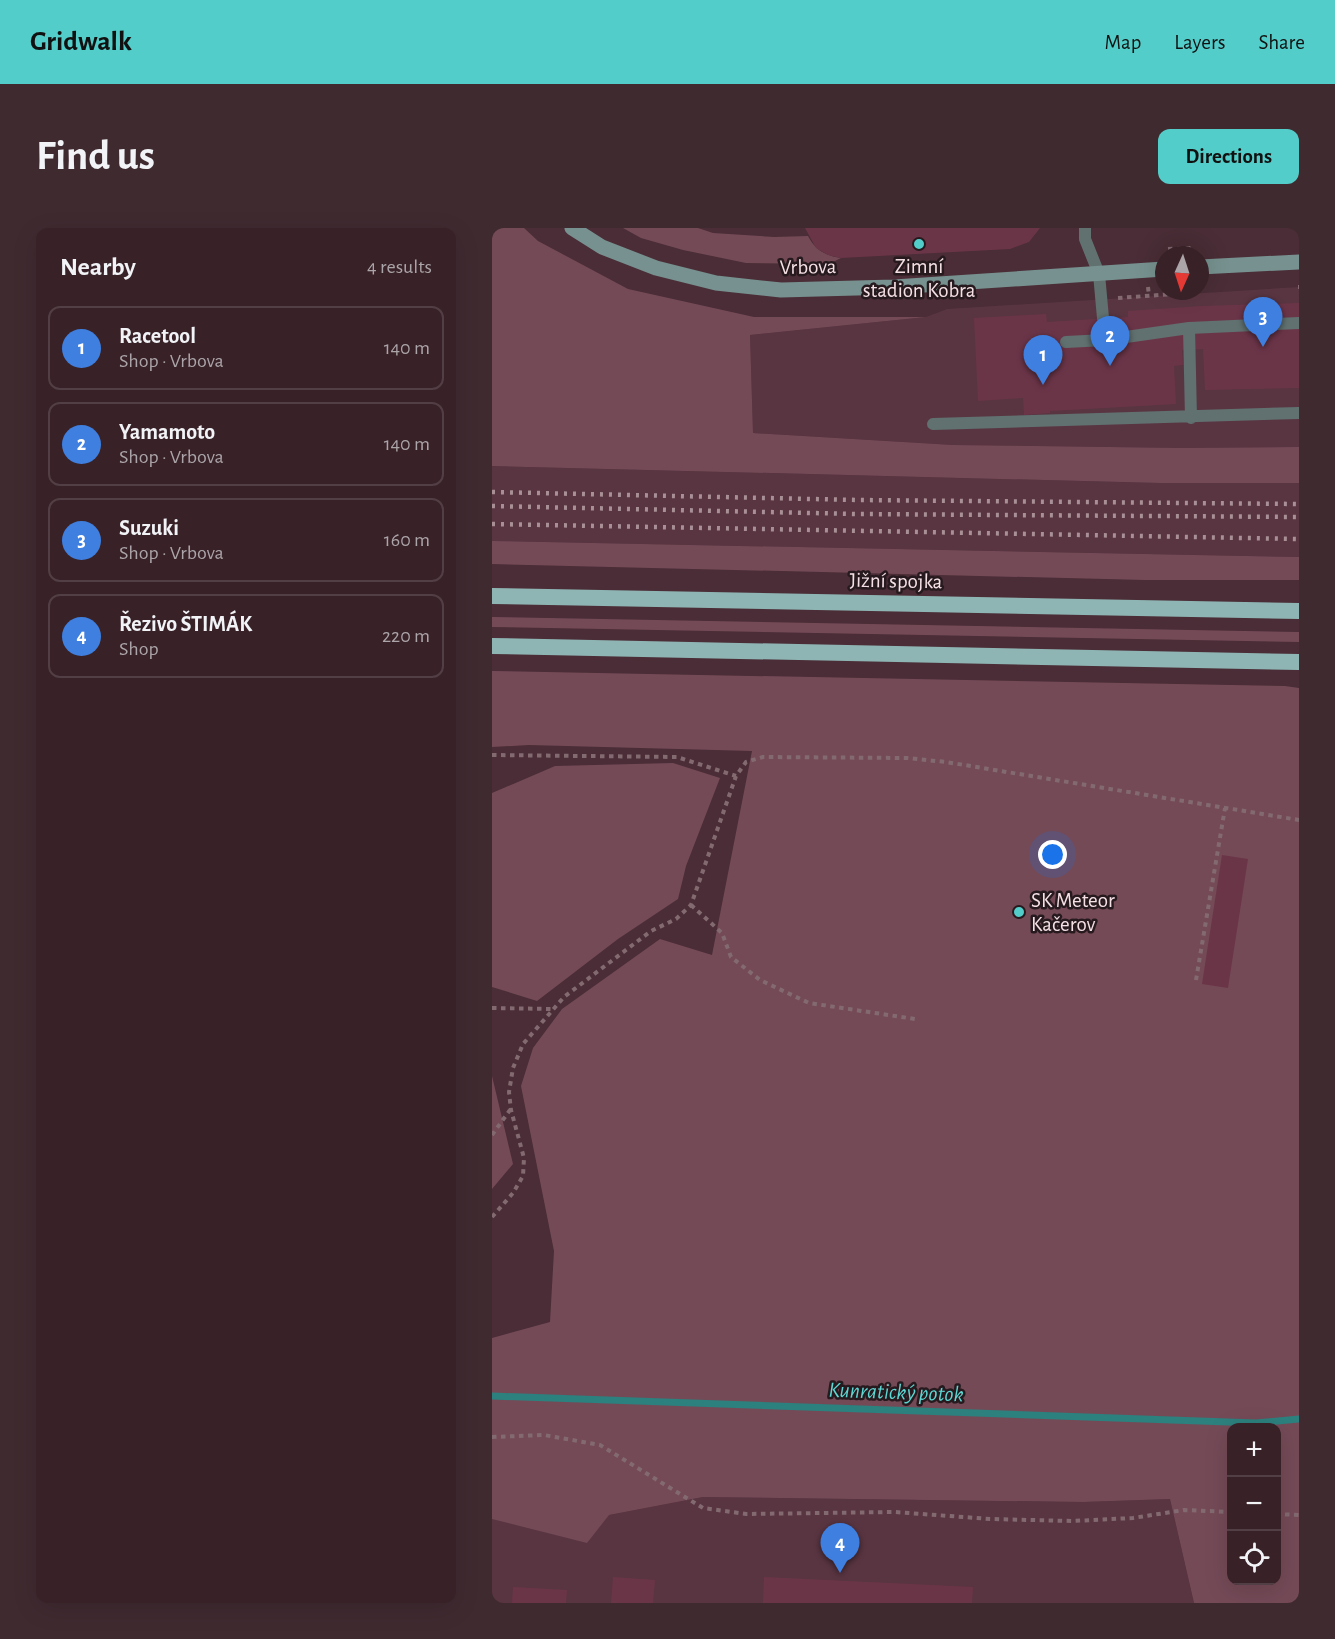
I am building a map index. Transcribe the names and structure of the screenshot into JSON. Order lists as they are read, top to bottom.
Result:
{
  "streets": {
    "highway": ["Jižní spojka"],
    "main road": ["Vrbova"]
  },
  "water": ["Kunratický potok"],
  "places": ["Zimní stadion Kobra", "SK Meteor Kačerov"],
  "north": "bottom",
  "page": {
    "header": "Gridwalk",
    "nav": ["Map", "Layers", "Share"],
    "buttons": "Directions",
    "title": "Find us",
    "heading": ["Nearby", "4 results"],
    "pins": [
      "3",
      "2",
      "1",
      "4"
    ],
    "list": [
      {
        "mark": "1",
        "name": "Racetool",
        "note": "Shop · Vrbova",
        "value": "140 m"
      },
      {
        "mark": "2",
        "name": "Yamamoto",
        "note": "Shop · Vrbova",
        "value": "140 m"
      },
      {
        "mark": "3",
        "name": "Suzuki",
        "note": "Shop · Vrbova",
        "value": "160 m"
      },
      {
        "mark": "4",
        "name": "Řezivo ŠTIMÁK",
        "note": "Shop",
        "value": "220 m"
      }
    ],
    "map_buttons": ["+", "−"]
  }
}
